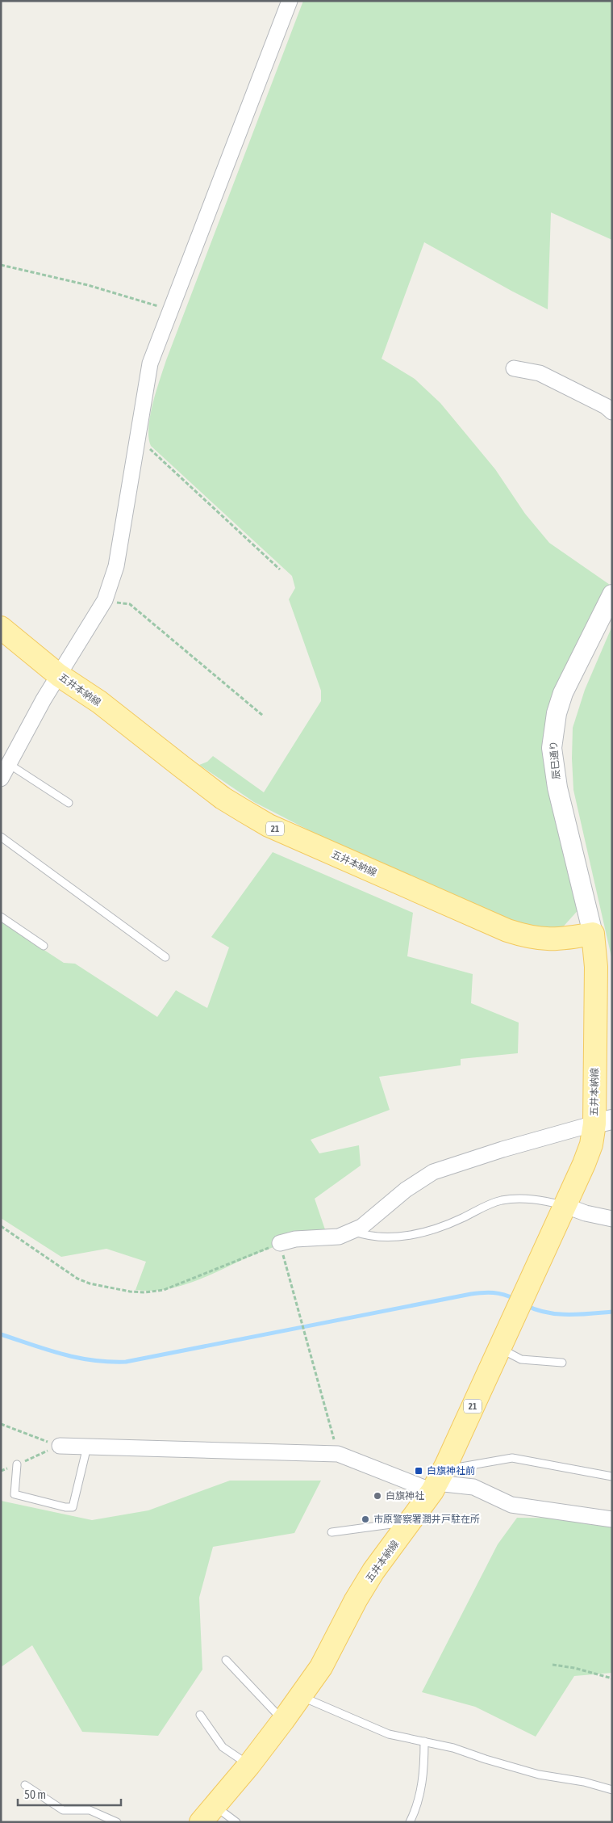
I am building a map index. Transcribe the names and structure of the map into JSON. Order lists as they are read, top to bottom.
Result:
{
  "streets": {
    "main road": ["五井本納線", "21"],
    "street": ["辰巳通り"]
  },
  "crossings": [
    ["五井本納線", "辰巳通り"]
  ],
  "places": {
    "transit": ["白旗神社前"],
    "other": ["白旗神社", "市原警察署潤井戸駐在所"]
  },
  "scale_bar": "50 m"
}
